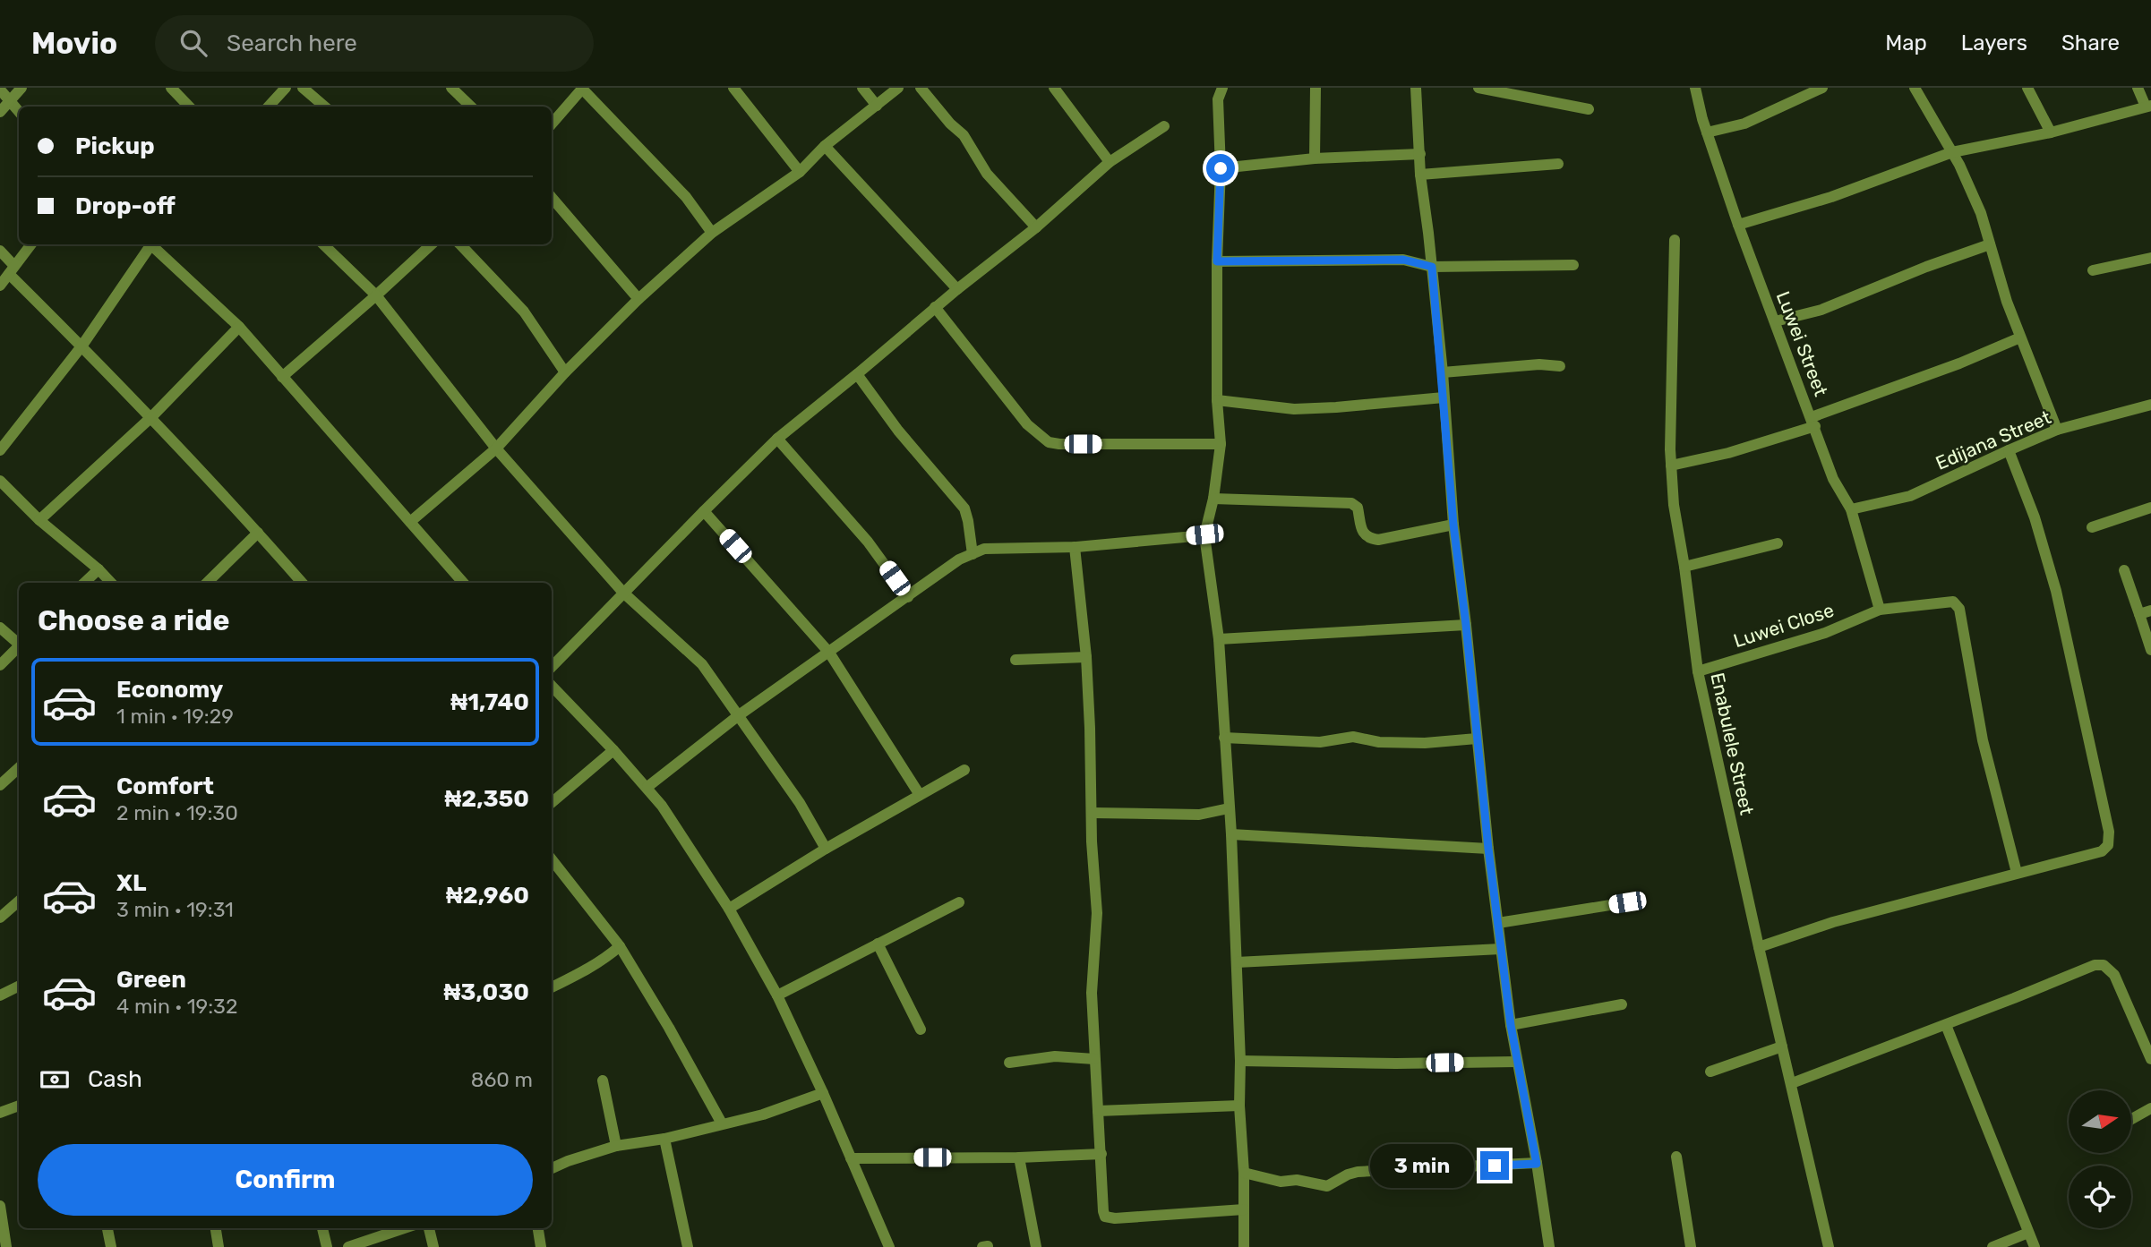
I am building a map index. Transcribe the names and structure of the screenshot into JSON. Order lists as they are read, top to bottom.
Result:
{
  "streets": {
    "street": [
      "Luwei Street",
      "Edijana Street",
      "Luwei Close",
      "Enabulele Street"
    ]
  },
  "crossings": [
    ["Luwei Street", "Edijana Street"],
    ["Luwei Street", "Luwei Close"],
    ["Luwei Close", "Enabulele Street"]
  ],
  "north": "right",
  "page": {
    "header": "Movio",
    "search": "Search here",
    "nav": ["Map", "Layers", "Share"],
    "banner": ["Pickup", "Drop-off"],
    "heading": "Choose a ride",
    "list": [
      {
        "name": "Economy",
        "note": "1 min · 19:29",
        "value": "₦1,740"
      },
      {
        "name": "Comfort",
        "note": "2 min · 19:30",
        "value": "₦2,350"
      },
      {
        "name": "XL",
        "note": "3 min · 19:31",
        "value": "₦2,960"
      },
      {
        "name": "Green",
        "note": "4 min · 19:32",
        "value": "₦3,030"
      }
    ],
    "pay": ["Cash", "860 m"],
    "buttons": "Confirm",
    "bubble": "3 min"
  }
}
